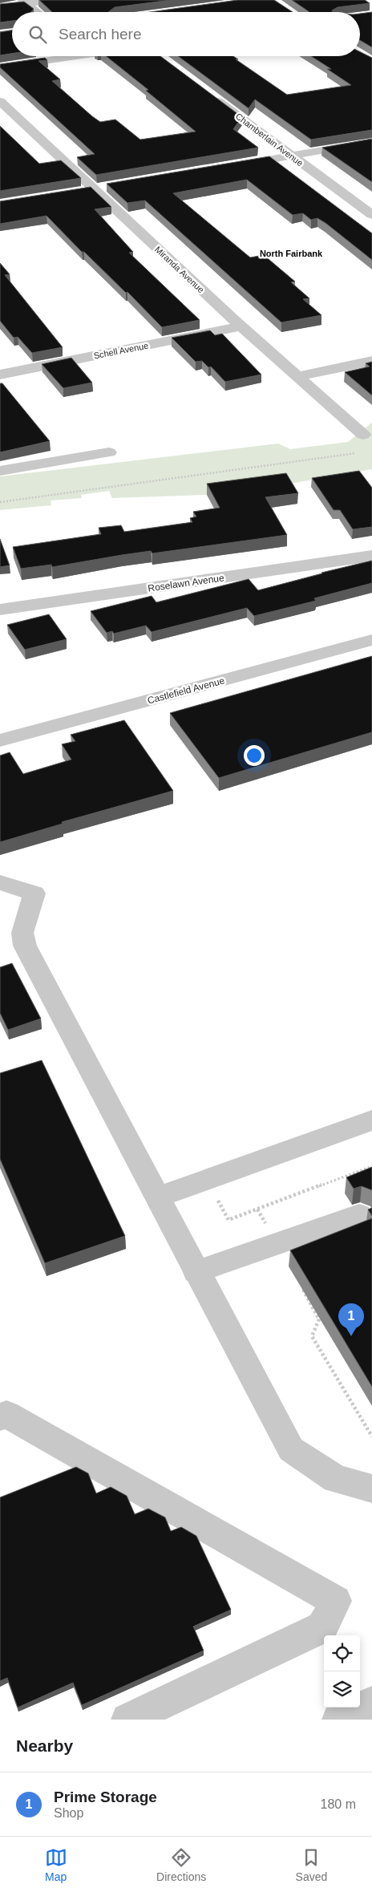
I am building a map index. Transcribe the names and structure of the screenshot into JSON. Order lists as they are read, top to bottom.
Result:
{
  "streets": {
    "street": [
      "Chamberlain Avenue",
      "Miranda Avenue",
      "Schell Avenue",
      "Roselawn Avenue",
      "Castlefield Avenue"
    ]
  },
  "crossings": [
    ["Miranda Avenue", "Schell Avenue"]
  ],
  "districts": ["North Fairbank"],
  "page": {
    "search": "Search here",
    "pins": "1",
    "heading": "Nearby",
    "list": [
      {
        "mark": "1",
        "name": "Prime Storage",
        "note": "Shop",
        "value": "180 m"
      }
    ],
    "nav": ["Map", "Directions", "Saved"]
  }
}
